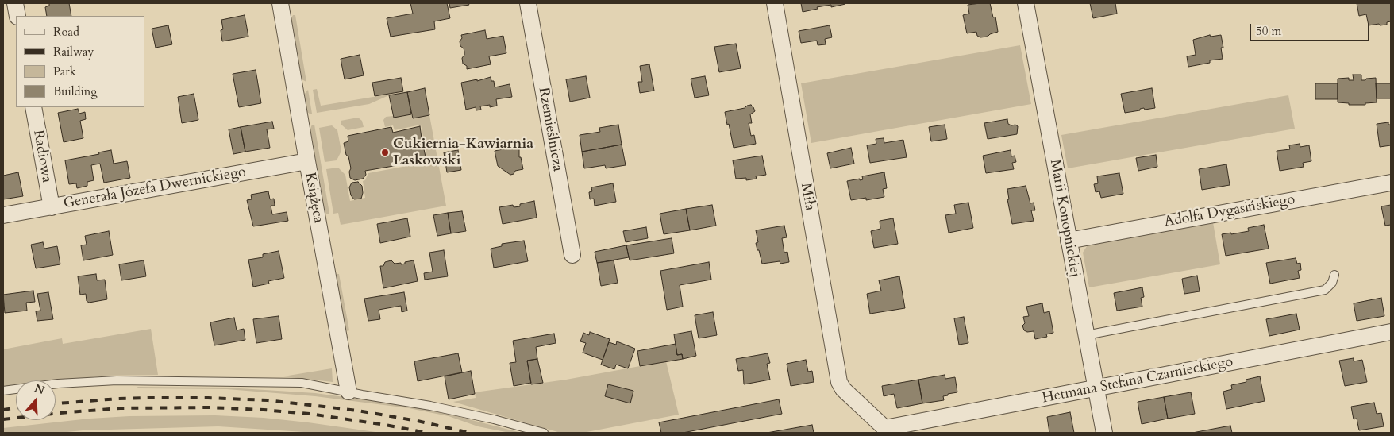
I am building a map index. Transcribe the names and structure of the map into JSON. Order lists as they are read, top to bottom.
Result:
{
  "streets": {
    "street": [
      "Rzemieślnicza",
      "Radiowa",
      "Generała Józefa Dwernickiego",
      "Miła",
      "Książęca",
      "Adolfa Dygasińskiego",
      "Marii Konopnickiej",
      "Hetmana Stefana Czarnieckiego"
    ]
  },
  "crossings": [
    ["Radiowa", "Generała Józefa Dwernickiego"],
    ["Generała Józefa Dwernickiego", "Książęca"],
    ["Miła", "Hetmana Stefana Czarnieckiego"],
    ["Adolfa Dygasińskiego", "Marii Konopnickiej"],
    ["Marii Konopnickiej", "Hetmana Stefana Czarnieckiego"]
  ],
  "places": ["Cukiernia-Kawiarnia Laskowski"],
  "legend": [
    "Road",
    "Railway",
    "Park",
    "Building"
  ],
  "scale_bar": "50 m",
  "north": "top"
}
